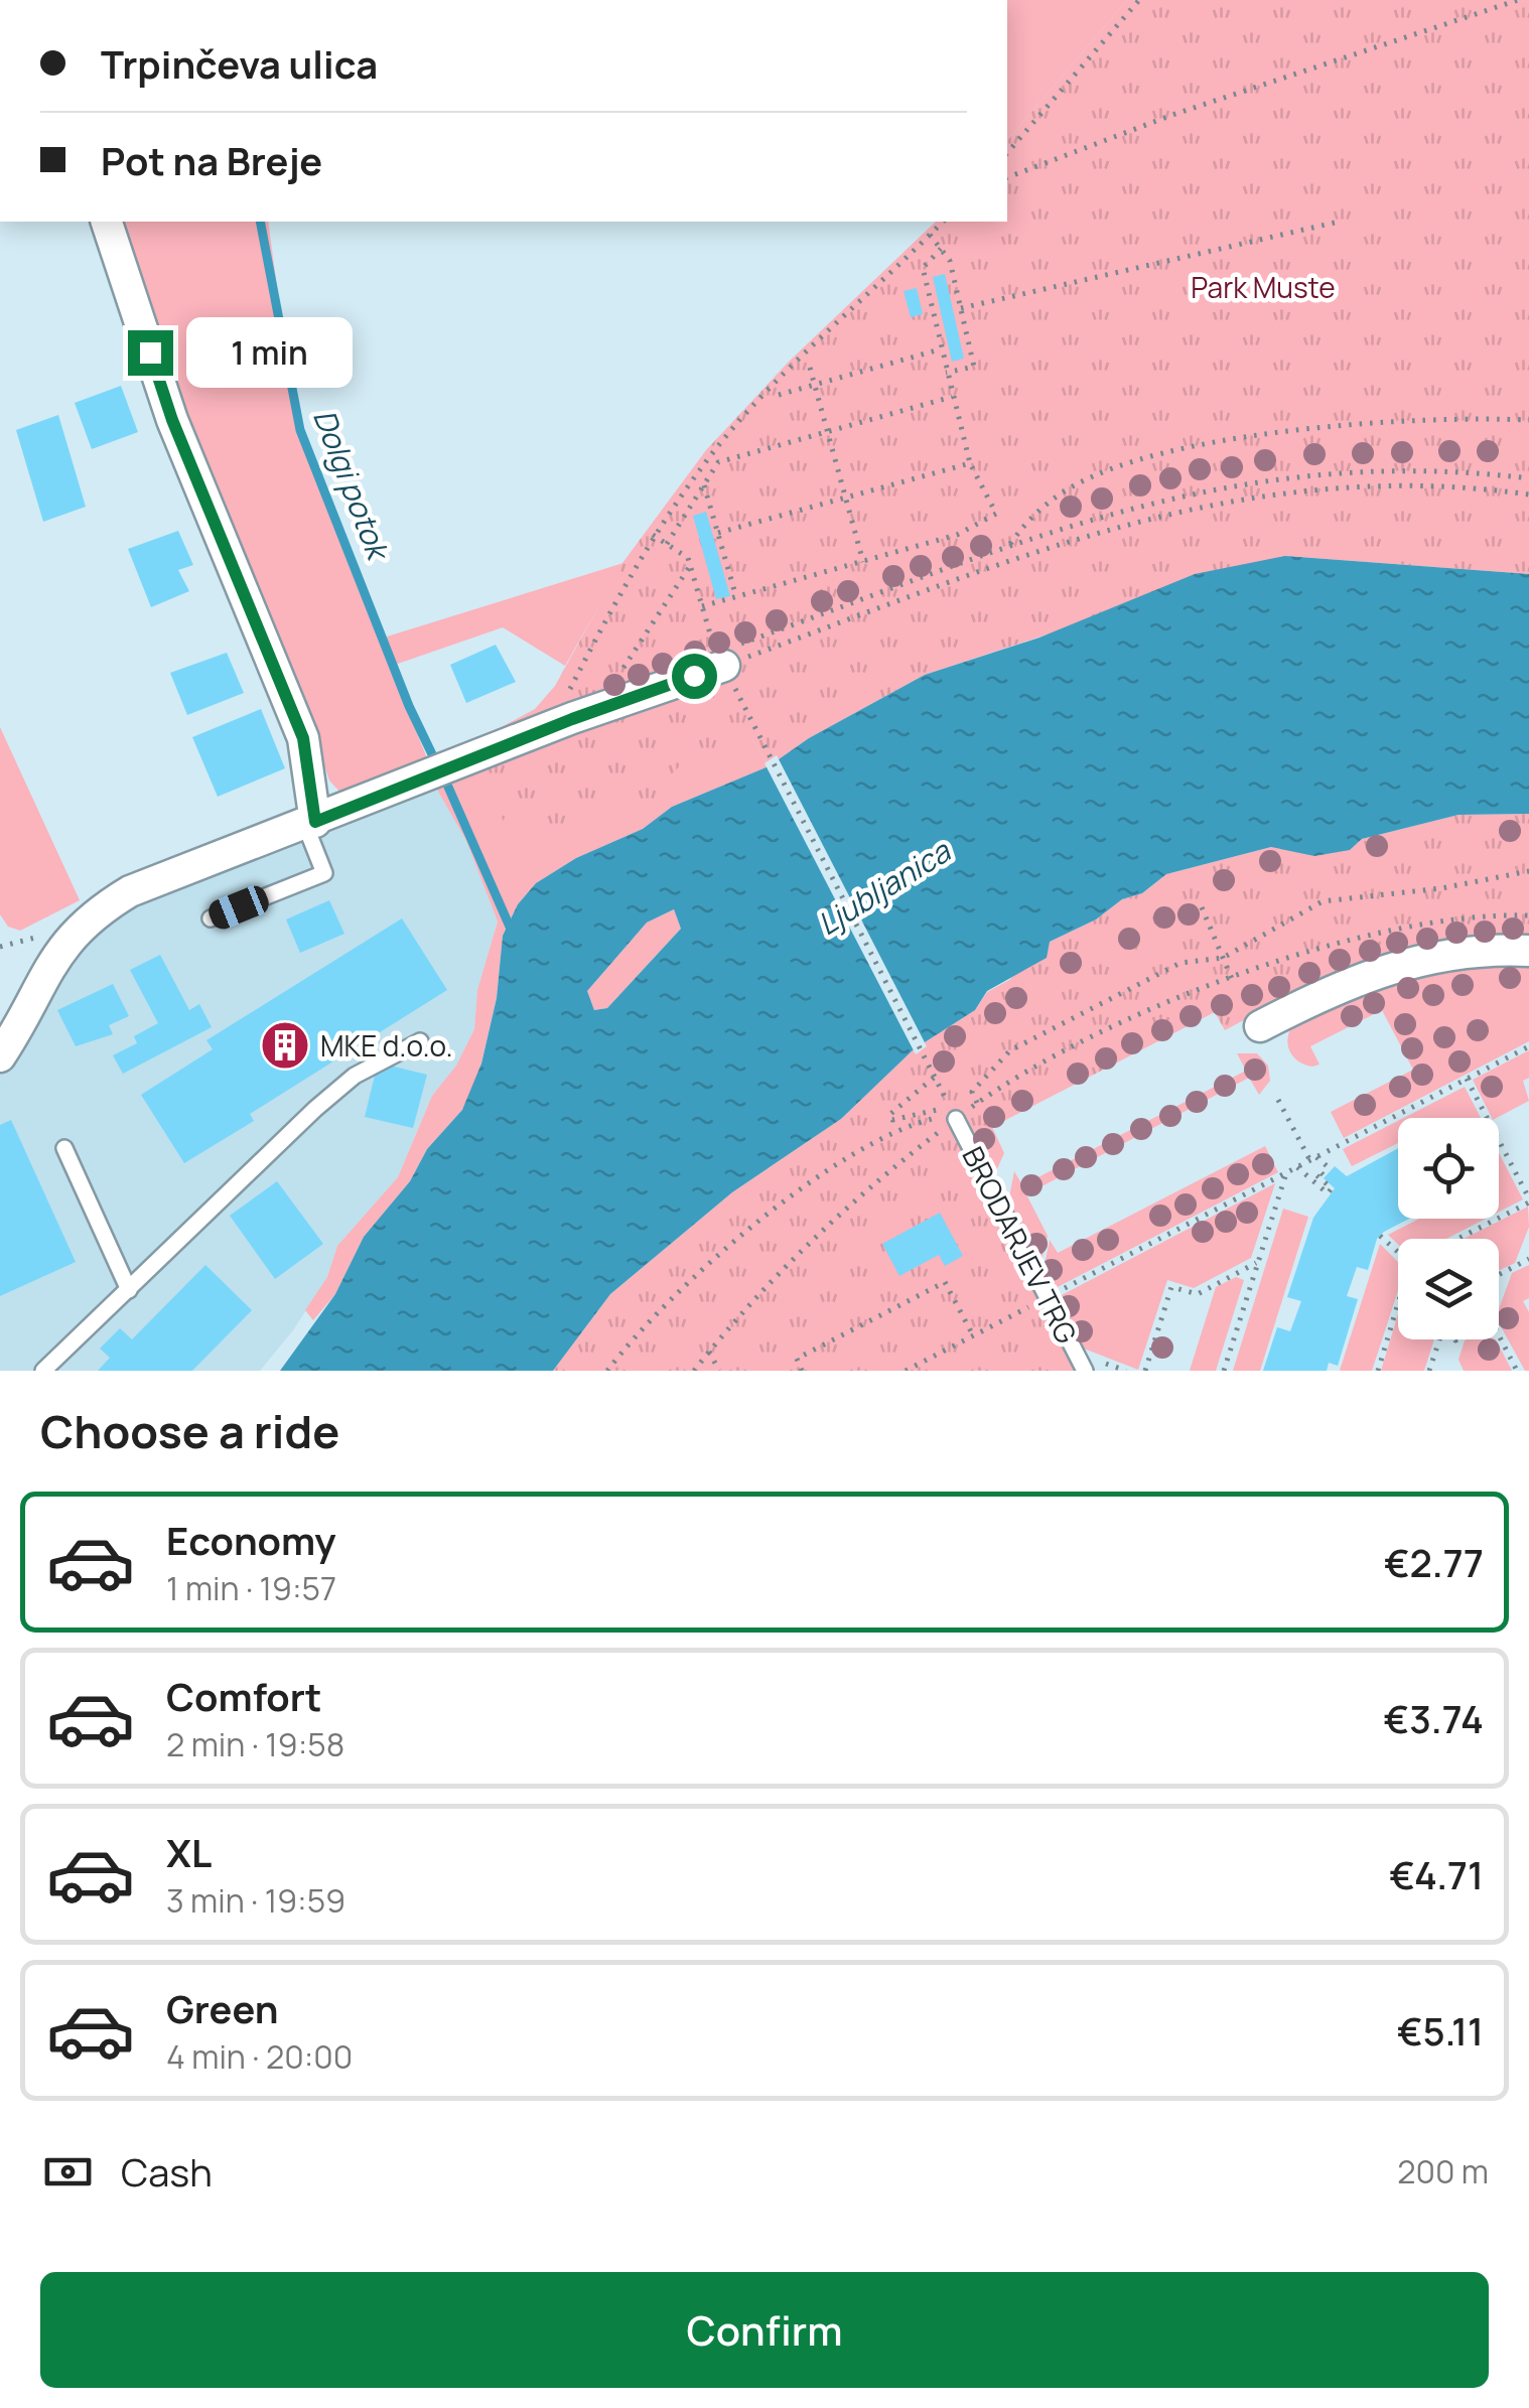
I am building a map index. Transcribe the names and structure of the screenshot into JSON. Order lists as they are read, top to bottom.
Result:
{
  "streets": {
    "lane": ["BRODARJEV TRG"]
  },
  "water": ["Dolgi potok", "Ljubljanica"],
  "parks": ["Park Muste"],
  "places": {
    "building": ["MKE d.o.o."]
  },
  "page": {
    "banner": ["Trpinčeva ulica", "Pot na Breje"],
    "bubble": "1 min",
    "heading": "Choose a ride",
    "list": [
      {
        "name": "Economy",
        "note": "1 min · 19:57",
        "value": "€2.77"
      },
      {
        "name": "Comfort",
        "note": "2 min · 19:58",
        "value": "€3.74"
      },
      {
        "name": "XL",
        "note": "3 min · 19:59",
        "value": "€4.71"
      },
      {
        "name": "Green",
        "note": "4 min · 20:00",
        "value": "€5.11"
      }
    ],
    "pay": ["Cash", "200 m"],
    "buttons": "Confirm"
  }
}
